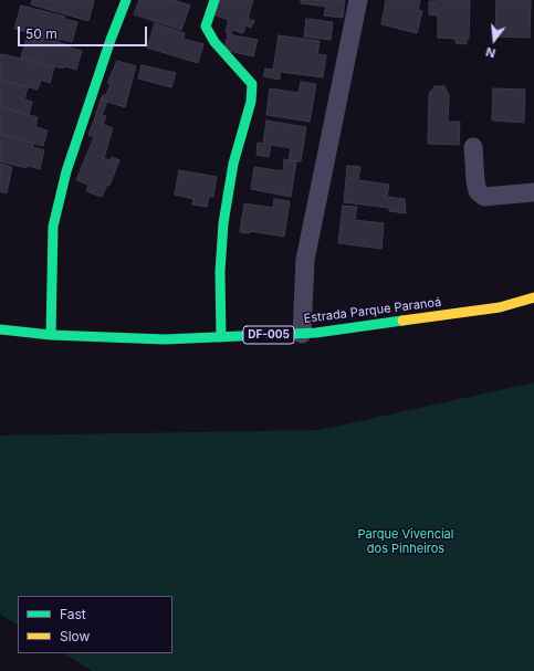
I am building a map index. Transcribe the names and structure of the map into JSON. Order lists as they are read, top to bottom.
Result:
{
  "streets": {
    "street": ["Estrada Parque Paranoá", "DF-005"]
  },
  "parks": ["Parque Vivencial dos Pinheiros"],
  "legend": ["Fast", "Slow"],
  "scale_bar": "50 m",
  "north": "bottom"
}
